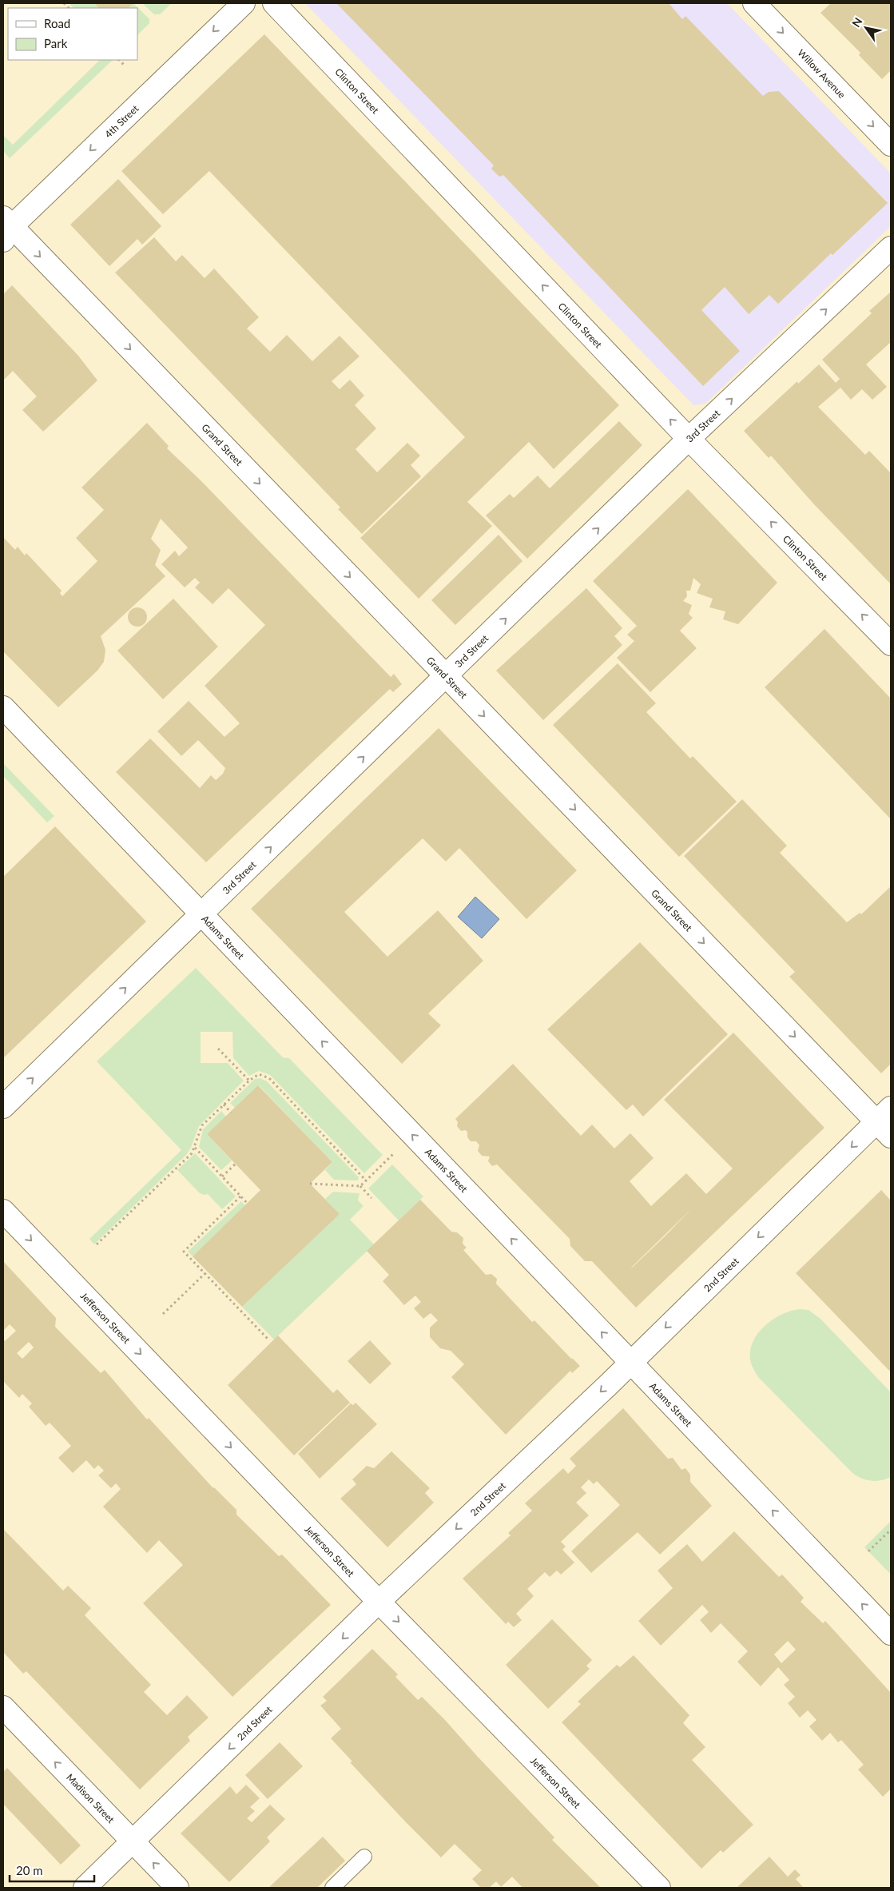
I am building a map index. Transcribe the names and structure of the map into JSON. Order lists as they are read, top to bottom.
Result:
{
  "streets": {
    "street": [
      "Willow Avenue",
      "Clinton Street",
      "4th Street",
      "3rd Street",
      "Grand Street",
      "Adams Street",
      "2nd Street",
      "Jefferson Street",
      "Madison Street"
    ]
  },
  "crossings": [
    ["Clinton Street", "3rd Street"],
    ["4th Street", "Grand Street"],
    ["3rd Street", "Grand Street"],
    ["3rd Street", "Adams Street"],
    ["Grand Street", "2nd Street"],
    ["Adams Street", "2nd Street"],
    ["2nd Street", "Jefferson Street"],
    ["2nd Street", "Madison Street"]
  ],
  "one_way": [
    "Willow Avenue",
    "Clinton Street",
    "4th Street",
    "3rd Street",
    "Grand Street",
    "Adams Street",
    "2nd Street",
    "Jefferson Street",
    "Madison Street"
  ],
  "legend": ["Road", "Park"],
  "scale_bar": "20 m",
  "north": "top left"
}
